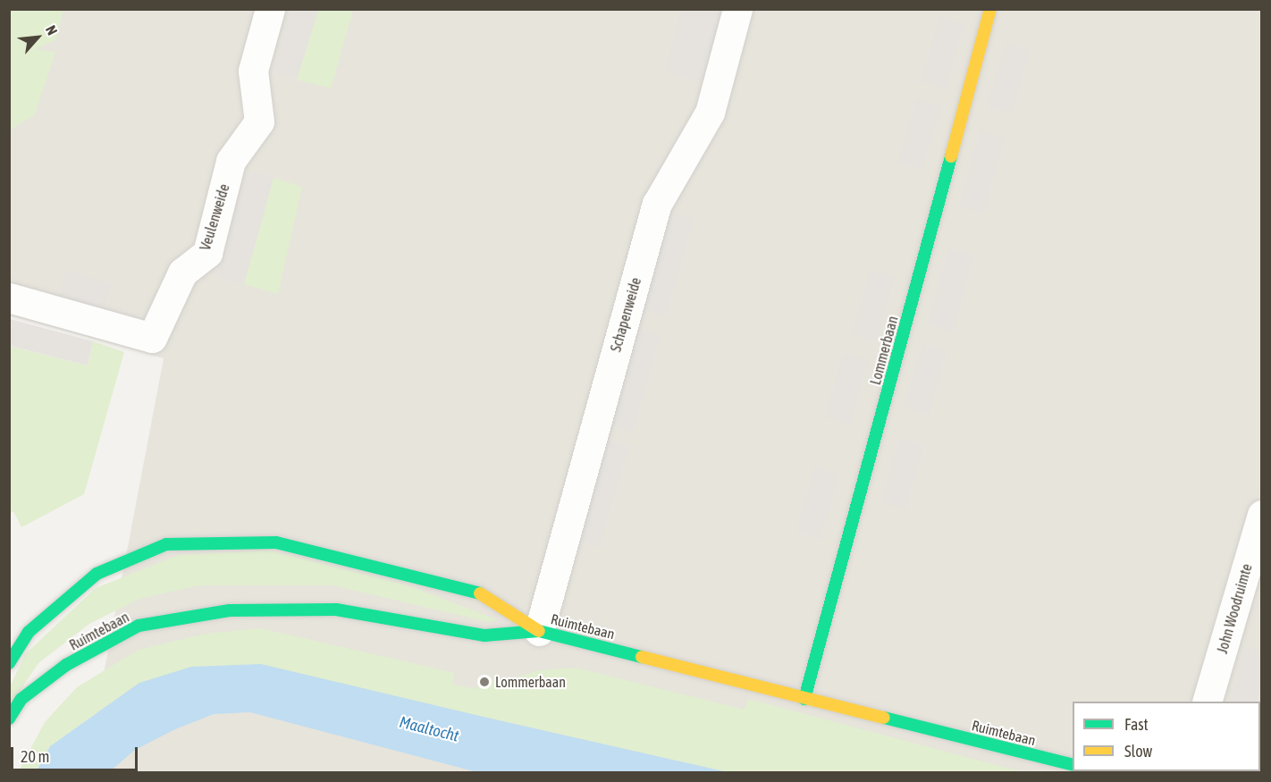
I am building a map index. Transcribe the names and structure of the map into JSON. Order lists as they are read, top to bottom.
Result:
{
  "streets": {
    "street": [
      "Veulenweide",
      "Schapenweide",
      "Lommerbaan",
      "John Woodruimte",
      "Ruimtebaan"
    ]
  },
  "crossings": [
    ["Schapenweide", "Ruimtebaan"],
    ["Lommerbaan", "Ruimtebaan"]
  ],
  "water": ["Maaltocht"],
  "places": ["Lommerbaan"],
  "legend": ["Fast", "Slow"],
  "scale_bar": "20 m",
  "north": "top right"
}
